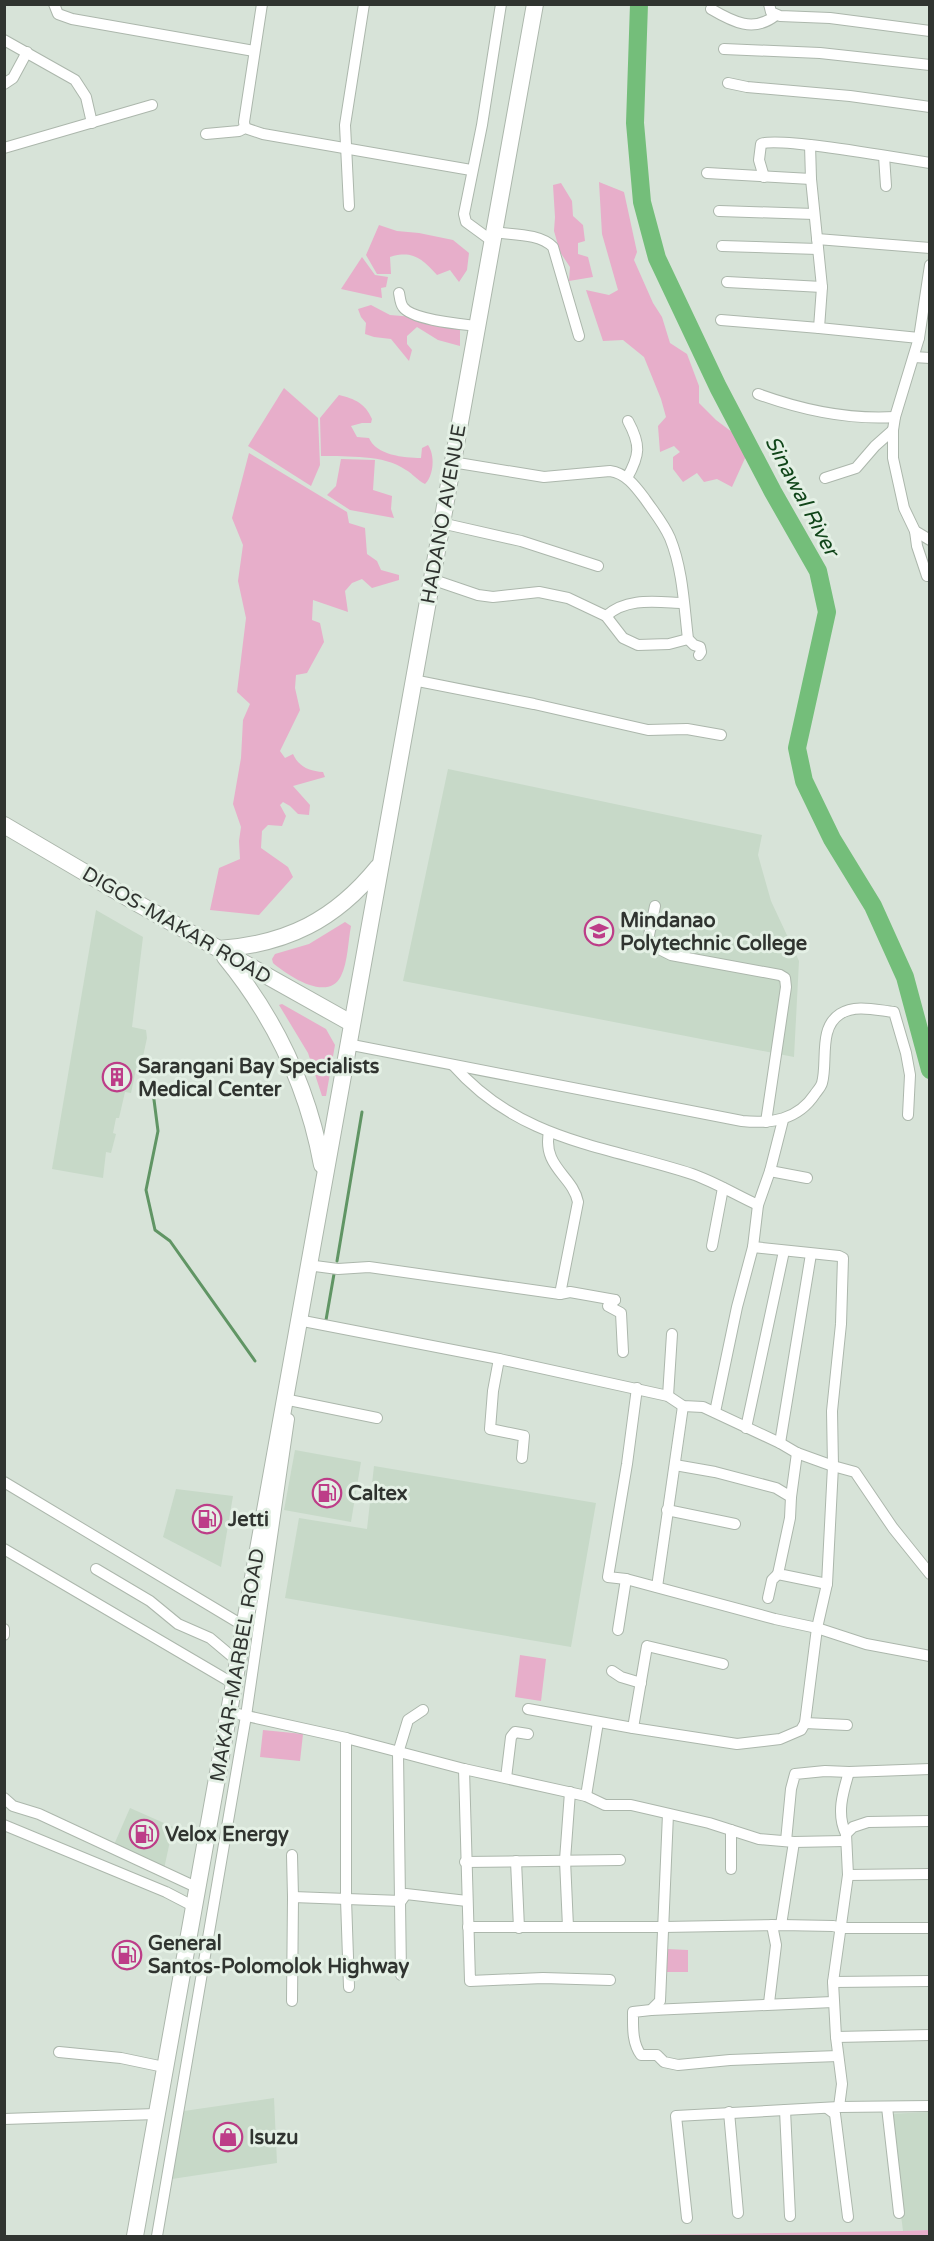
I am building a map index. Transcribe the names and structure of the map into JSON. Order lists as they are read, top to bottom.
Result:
{
  "streets": {
    "main road": ["HADANO AVENUE", "DIGOS-MAKAR ROAD", "MAKAR-MARBEL ROAD"]
  },
  "crossings": [
    ["HADANO AVENUE", "DIGOS-MAKAR ROAD"],
    ["HADANO AVENUE", "MAKAR-MARBEL ROAD"],
    ["DIGOS-MAKAR ROAD", "MAKAR-MARBEL ROAD"]
  ],
  "water": ["Sinawal River"],
  "places": {
    "school or university": ["Mindanao Polytechnic College"],
    "building": ["Sarangani Bay Specialists Medical Center"],
    "fuel station": [
      "Caltex",
      "Jetti",
      "Velox Energy",
      "General Santos-Polomolok Highway"
    ],
    "shop": ["Isuzu"]
  }
}
